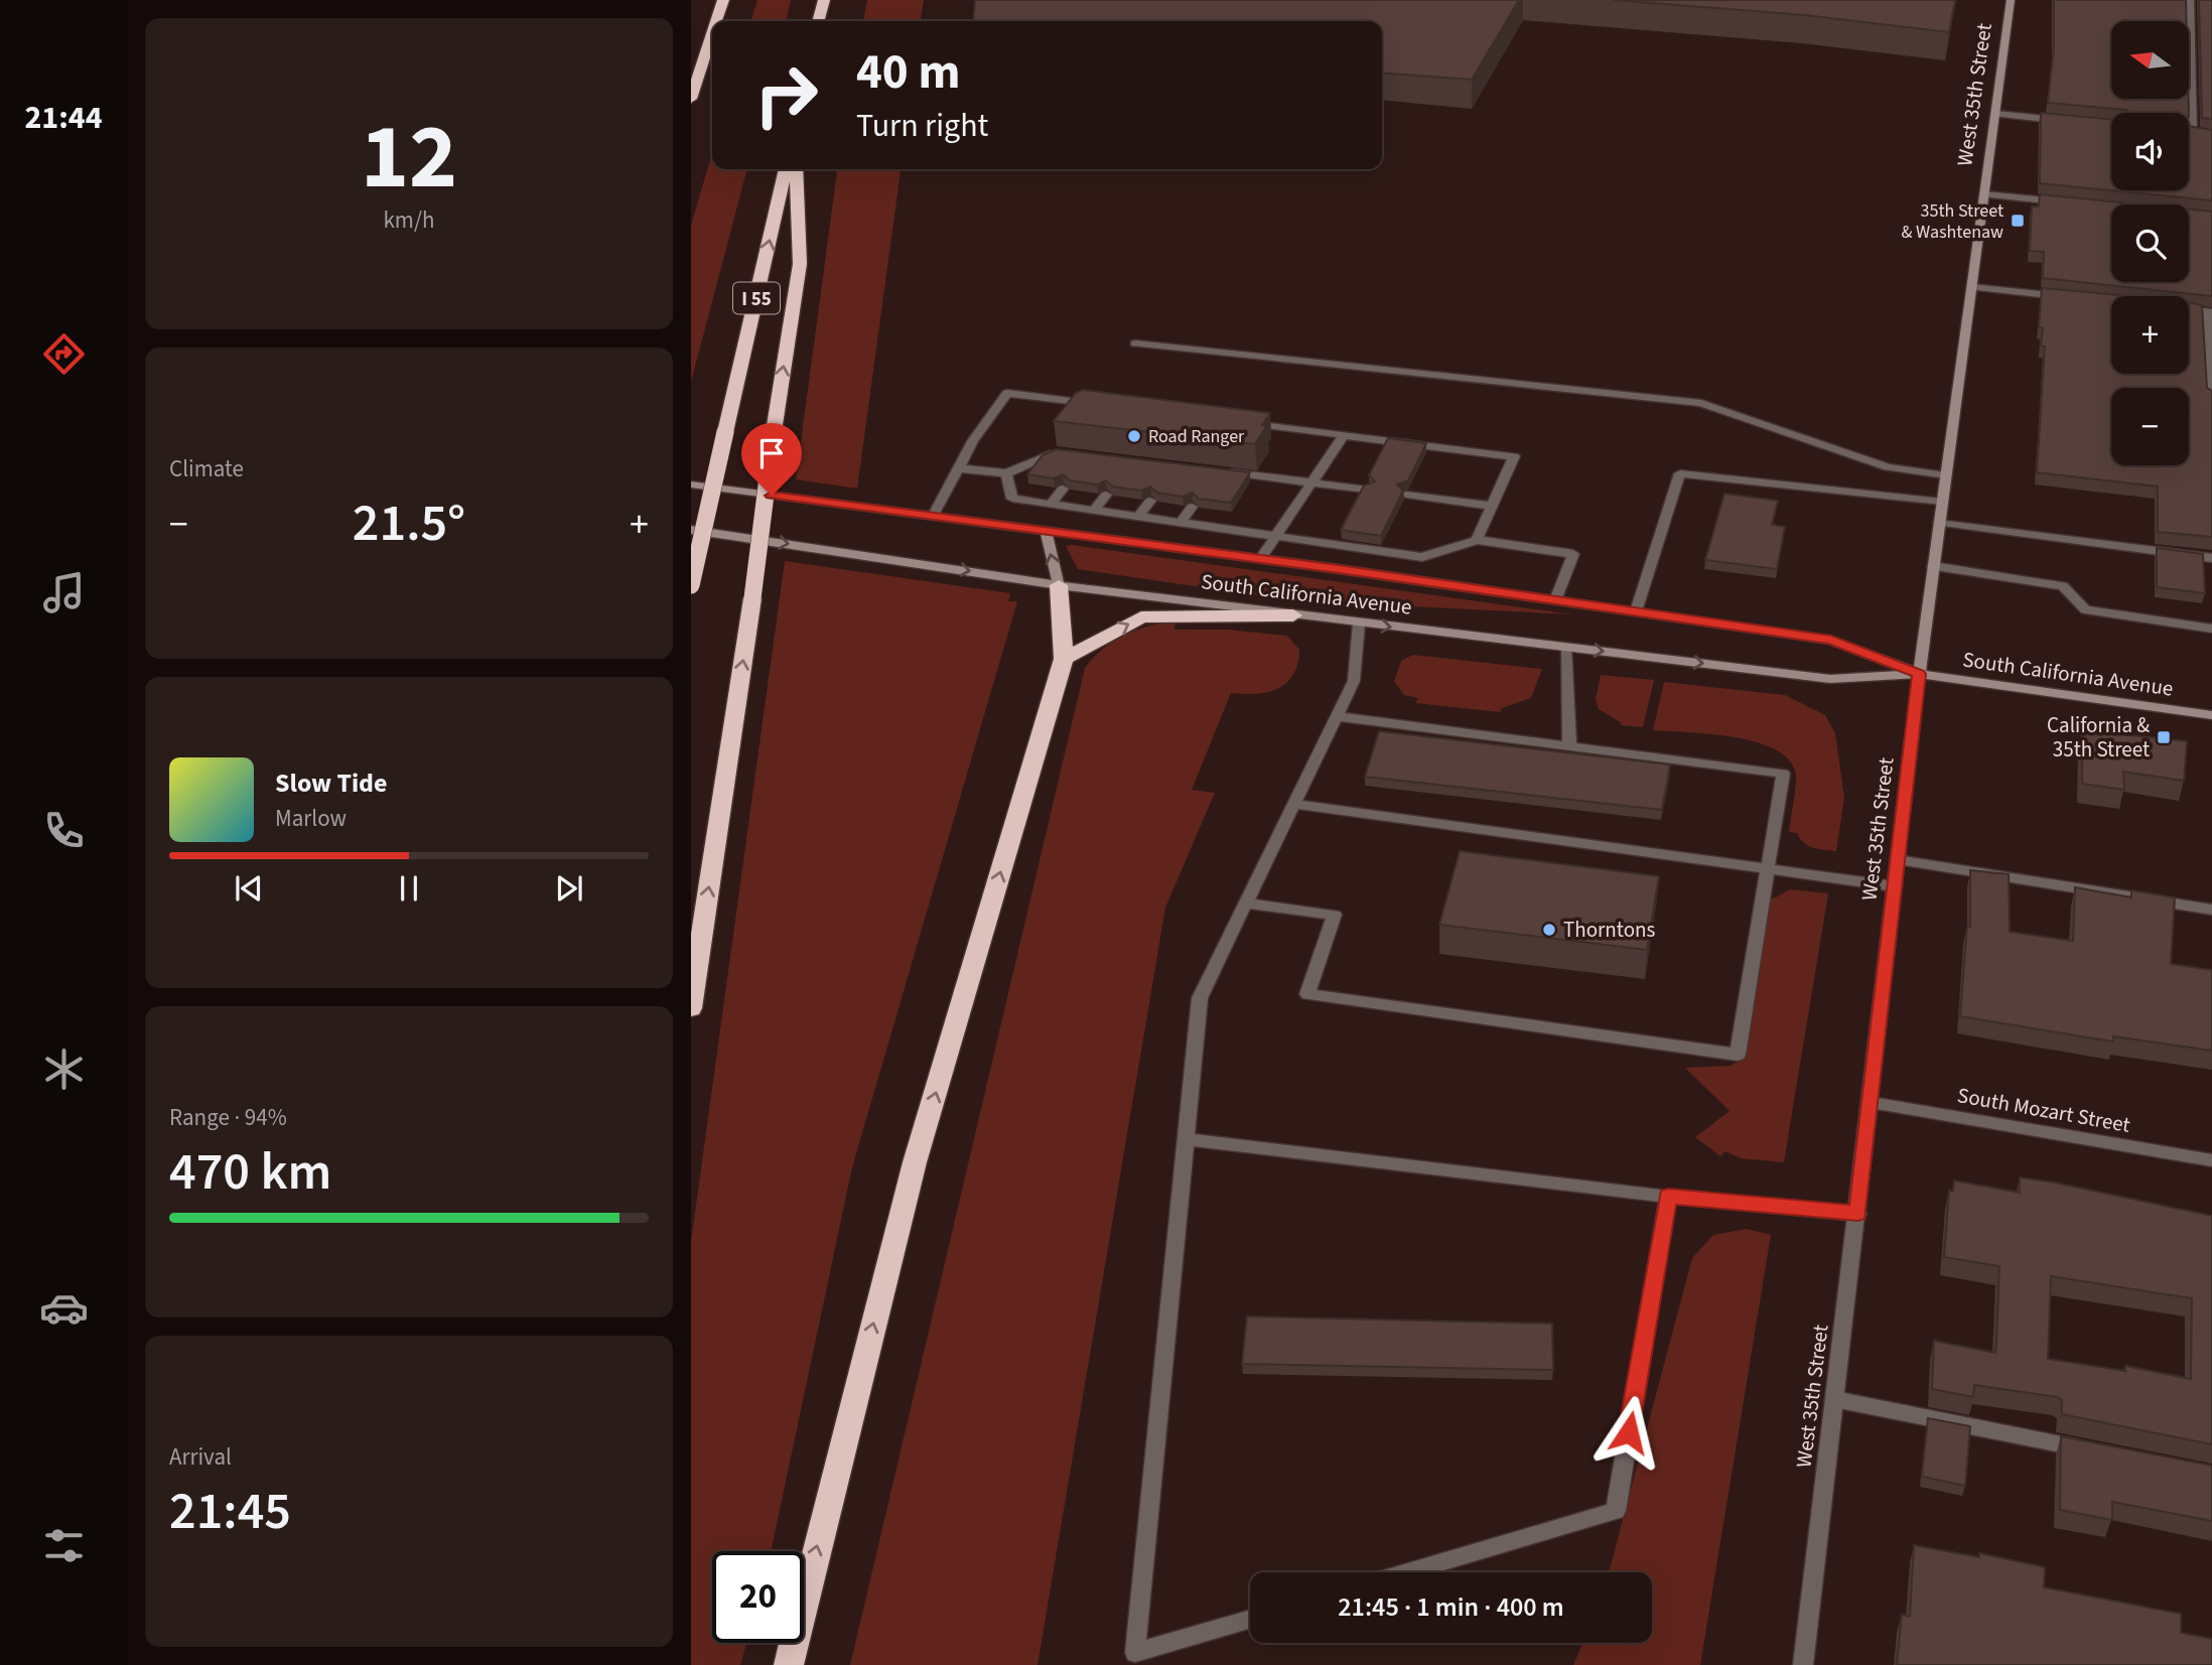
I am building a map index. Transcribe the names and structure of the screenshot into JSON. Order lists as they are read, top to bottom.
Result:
{
  "streets": {
    "highway": ["I 55"],
    "main road": ["West 35th Street", "South California Avenue"],
    "street": ["South Mozart Street"]
  },
  "crossings": [
    ["West 35th Street", "South California Avenue"],
    ["West 35th Street", "South Mozart Street"]
  ],
  "places": {
    "transit": ["35th Street & Washtenaw", "California & 35th Street"],
    "other": ["Road Ranger", "Thorntons"]
  },
  "north": "left",
  "page": {
    "tabs": "21:44",
    "tile": [
      ["12", "km/h"],
      "Climate",
      ["Range · 94%", "470 km"],
      ["Arrival", "21:45"]
    ],
    "map_buttons": ["+", "−"],
    "turn": ["40 m", "Turn right"],
    "heat": ["−", "21.5°", "+"],
    "song": ["Slow Tide", "Marlow"],
    "limit": "20",
    "trip": "21:45 · 1 min · 400 m"
  }
}
